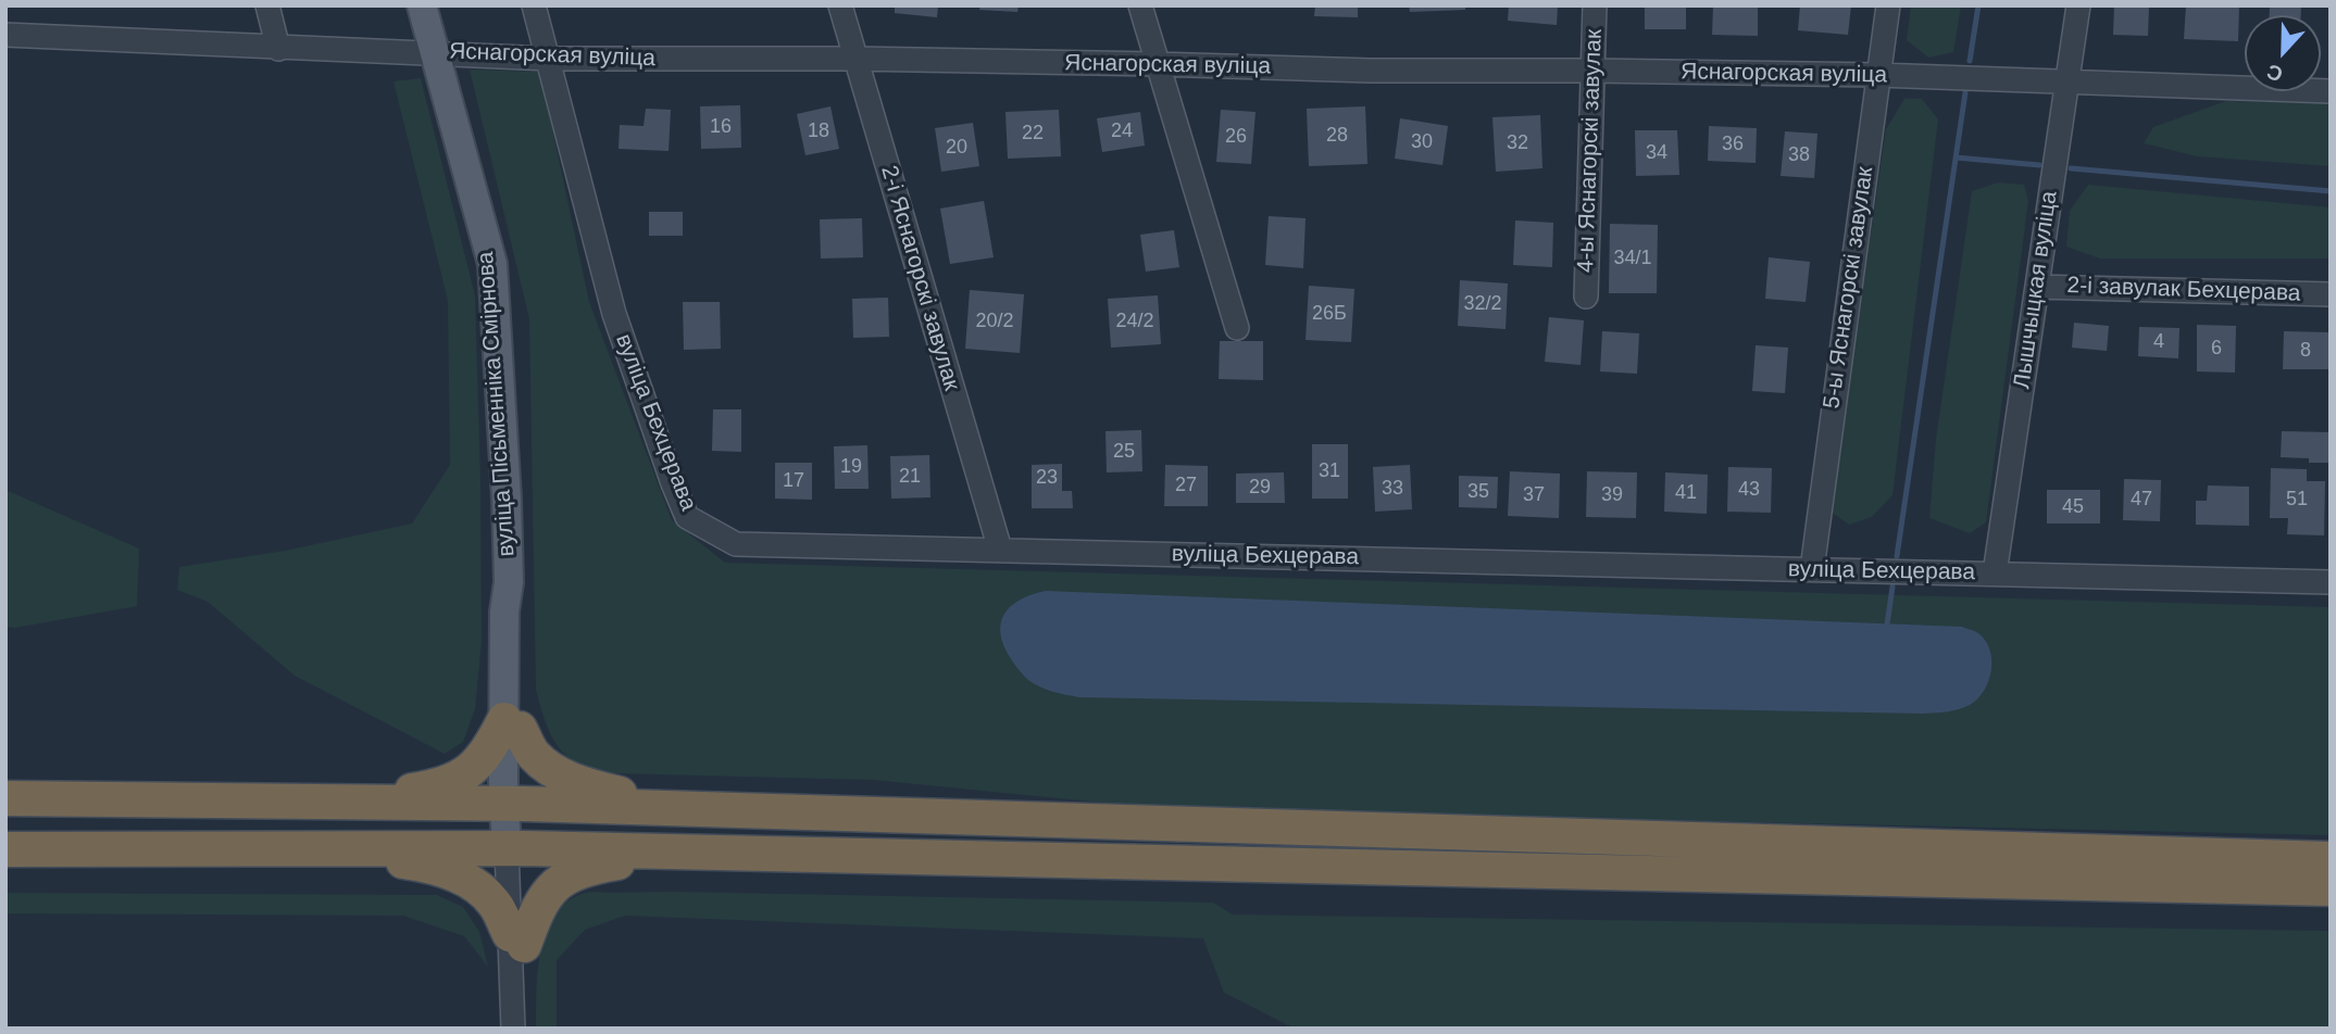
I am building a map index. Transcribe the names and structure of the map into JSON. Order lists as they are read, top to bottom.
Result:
{
  "streets": {
    "main road": ["вуліца Пісьменніка Смірнова"],
    "street": [
      "Яснагорская вуліца",
      "4-ы Яснагорскі завулак",
      "2-і Яснагорскі завулак",
      "5-ы Яснагорскі завулак",
      "Лышчыцкая вуліца",
      "2-і завулак Бехцерава",
      "вуліца Бехцерава"
    ]
  },
  "crossings": [
    ["Яснагорская вуліца", "4-ы Яснагорскі завулак"],
    ["Яснагорская вуліца", "2-і Яснагорскі завулак"],
    ["Яснагорская вуліца", "5-ы Яснагорскі завулак"],
    ["Яснагорская вуліца", "Лышчыцкая вуліца"],
    ["Яснагорская вуліца", "вуліца Пісьменніка Смірнова"],
    ["Яснагорская вуліца", "вуліца Бехцерава"],
    ["2-і Яснагорскі завулак", "вуліца Бехцерава"],
    ["5-ы Яснагорскі завулак", "вуліца Бехцерава"],
    ["Лышчыцкая вуліца", "2-і завулак Бехцерава"],
    ["Лышчыцкая вуліца", "вуліца Бехцерава"]
  ],
  "house_numbers": [
    "16",
    "18",
    "24",
    "22",
    "28",
    "26",
    "30",
    "32",
    "36",
    "20",
    "34",
    "38",
    "34/1",
    "32/2",
    "26Б",
    "20/2",
    "24/2",
    "4",
    "6",
    "8",
    "25",
    "19",
    "31",
    "21",
    "23",
    "17",
    "27",
    "29",
    "33",
    "43",
    "35",
    "41",
    "37",
    "39",
    "47",
    "51",
    "45"
  ],
  "north": "bottom"
}
